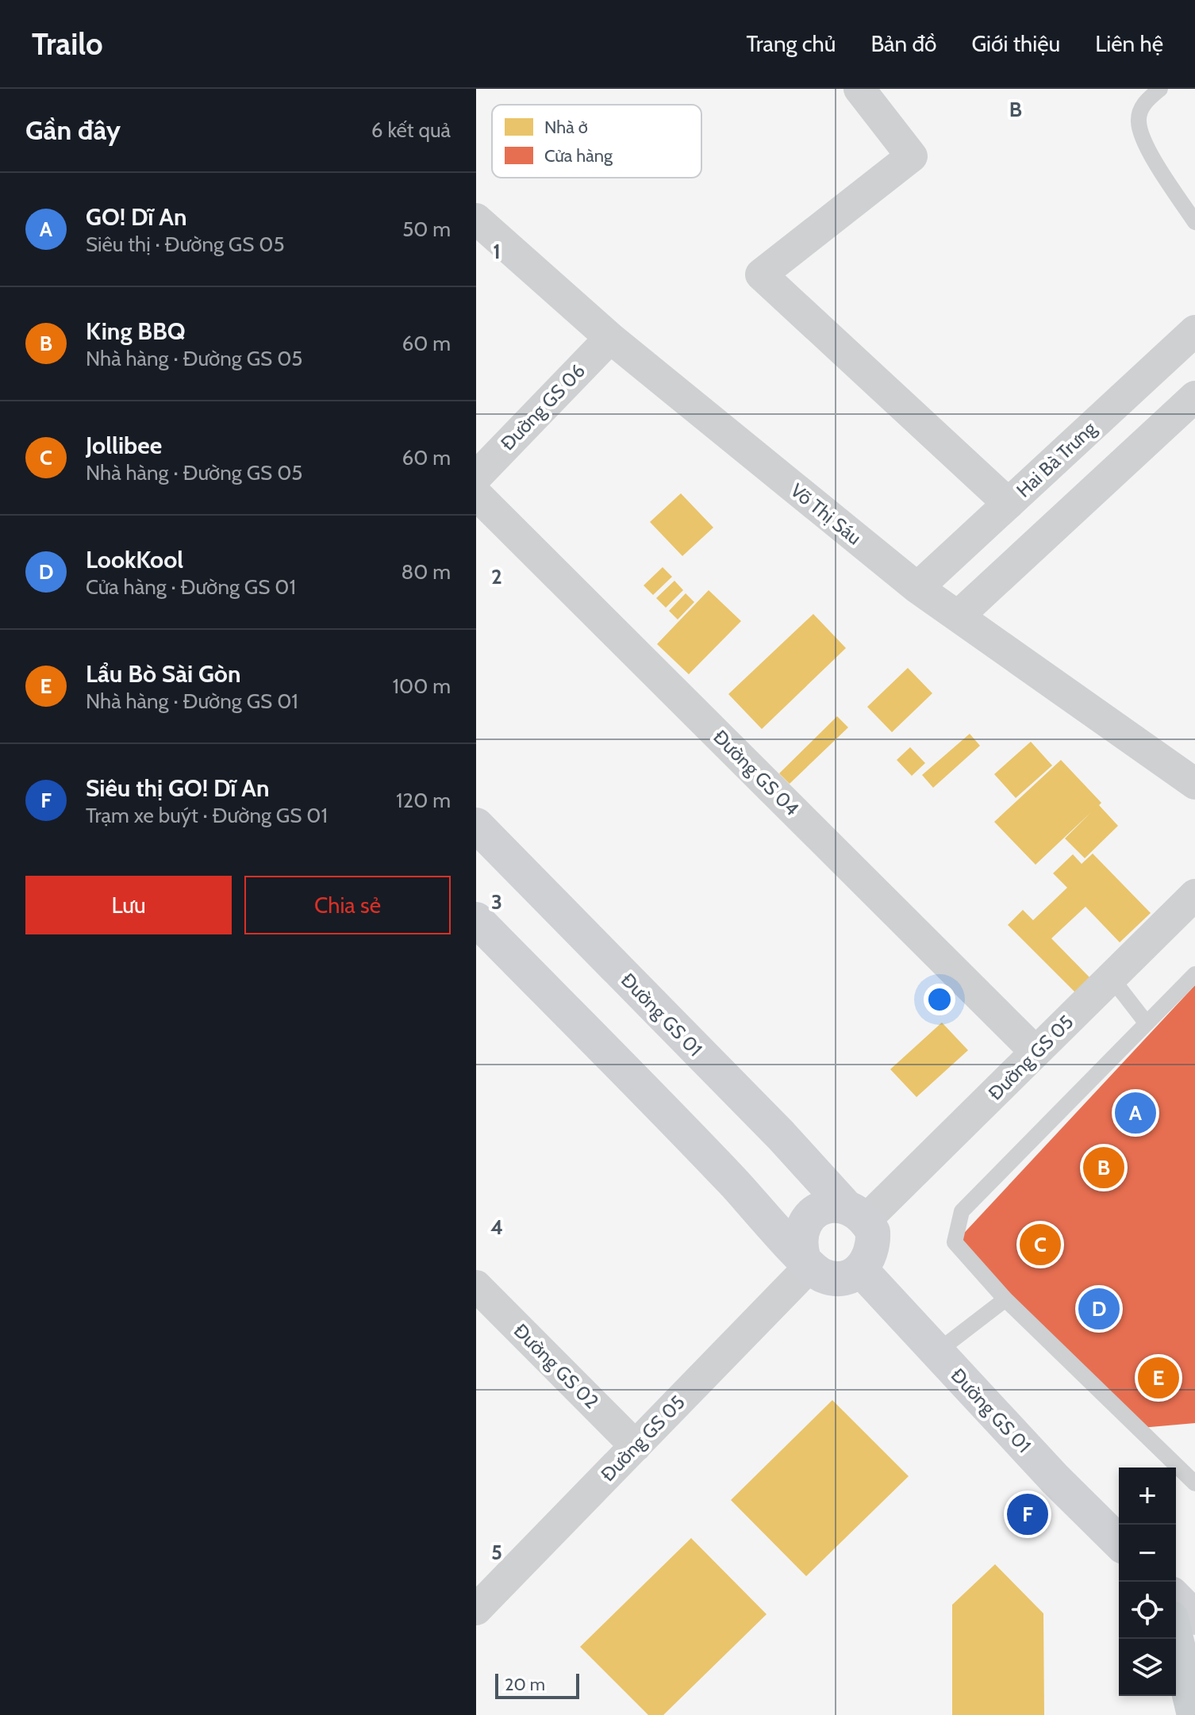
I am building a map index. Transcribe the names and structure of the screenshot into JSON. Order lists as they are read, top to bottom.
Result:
{
  "streets": {
    "street": [
      "Đường GS 06",
      "Hai Bà Trưng",
      "Võ Thị Sáu",
      "Đường GS 04",
      "Đường GS 01",
      "Đường GS 05",
      "Đường GS 02"
    ]
  },
  "crossings": [
    ["Đường GS 06", "Võ Thị Sáu"],
    ["Hai Bà Trưng", "Võ Thị Sáu"],
    ["Đường GS 04", "Đường GS 05"],
    ["Đường GS 01", "Đường GS 05"],
    ["Đường GS 05", "Đường GS 02"]
  ],
  "legend": ["Nhà ở", "Cửa hàng"],
  "scale_bar": "20 m",
  "page": {
    "header": "Trailo",
    "nav": [
      "Trang chủ",
      "Bản đồ",
      "Giới thiệu",
      "Liên hệ"
    ],
    "heading": ["Gần đây", "6 kết quả"],
    "list": [
      {
        "mark": "A",
        "name": "GO! Dĩ An",
        "note": "Siêu thị · Đường GS 05",
        "value": "50 m"
      },
      {
        "mark": "B",
        "name": "King BBQ",
        "note": "Nhà hàng · Đường GS 05",
        "value": "60 m"
      },
      {
        "mark": "C",
        "name": "Jollibee",
        "note": "Nhà hàng · Đường GS 05",
        "value": "60 m"
      },
      {
        "mark": "D",
        "name": "LookKool",
        "note": "Cửa hàng · Đường GS 01",
        "value": "80 m"
      },
      {
        "mark": "E",
        "name": "Lẩu Bò Sài Gòn",
        "note": "Nhà hàng · Đường GS 01",
        "value": "100 m"
      },
      {
        "mark": "F",
        "name": "Siêu thị GO! Dĩ An",
        "note": "Trạm xe buýt · Đường GS 01",
        "value": "120 m"
      }
    ],
    "buttons": ["Lưu", "Chia sẻ"],
    "pins": [
      "A",
      "B",
      "C",
      "D",
      "E",
      "F"
    ],
    "map_buttons": ["+", "−"],
    "scale": "20 m"
  },
  "grid": {
    "columns": ["B"],
    "rows": [
      "1",
      "2",
      "3",
      "4",
      "5"
    ]
  }
}
